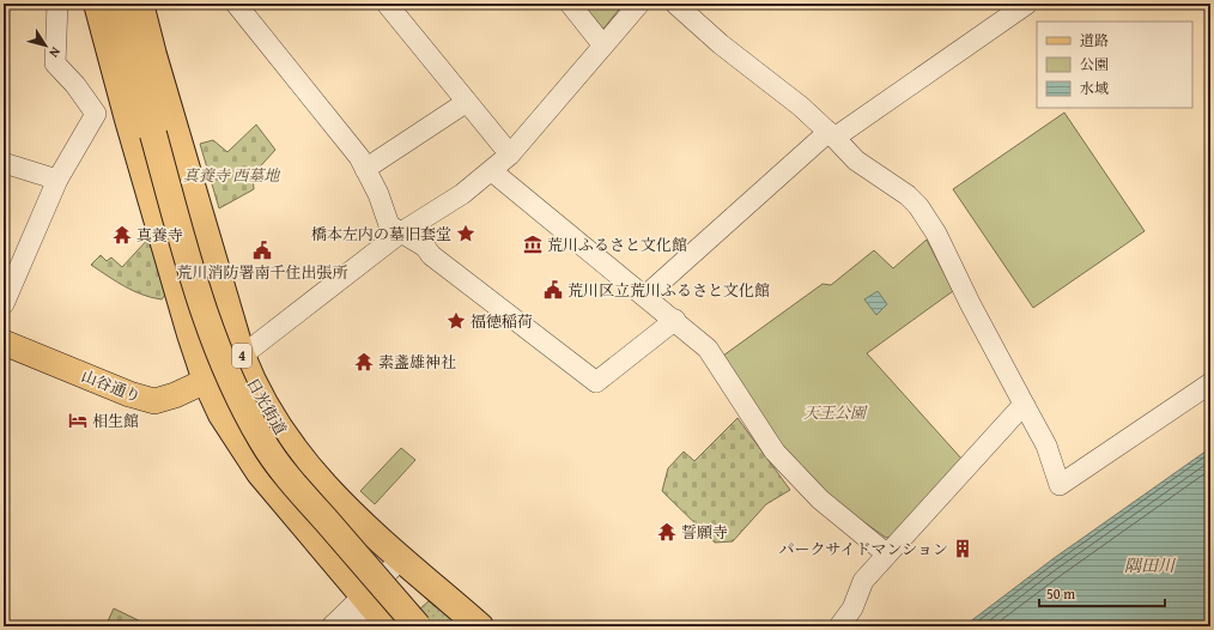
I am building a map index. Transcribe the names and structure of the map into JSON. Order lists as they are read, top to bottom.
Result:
{
  "streets": {
    "highway": ["4", "日光街道"],
    "main road": ["山谷通り"]
  },
  "crossings": [
    ["山谷通り", "日光街道"]
  ],
  "water": ["隅田川"],
  "parks": ["真養寺 西墓地", "天王公園"],
  "places": {
    "place": ["橋本左内の墓旧套堂", "福徳稲荷"],
    "temple": ["真養寺", "素盞雄神社", "誓願寺"],
    "museum": ["荒川ふるさと文化館"],
    "public building": ["荒川消防署南千住出張所", "荒川区立荒川ふるさと文化館"],
    "hotel": ["相生館"],
    "building": ["パークサイドマンション"]
  },
  "legend": ["道路", "公園", "水域"],
  "scale_bar": "50 m",
  "north": "bottom right"
}
